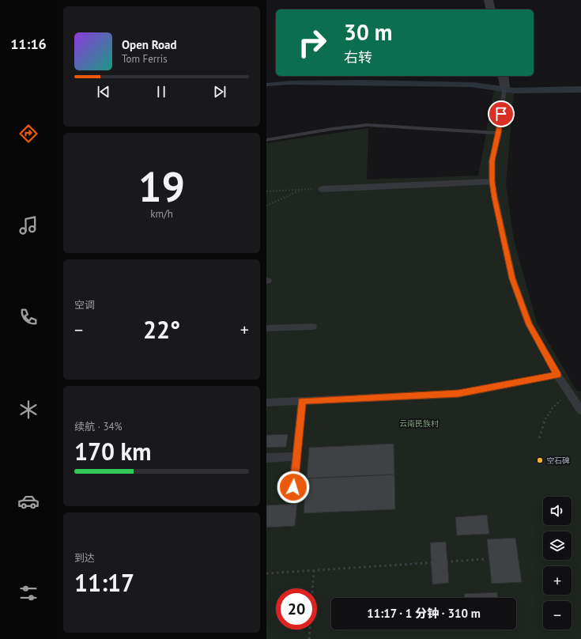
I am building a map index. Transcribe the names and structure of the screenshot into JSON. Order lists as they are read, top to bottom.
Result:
{
  "parks": ["云南民族村"],
  "places": ["空石碑"],
  "page": {
    "tabs": "11:16",
    "turn": ["30 m", "右转"],
    "song": ["Open Road", "Tom Ferris"],
    "tile": [
      ["19", "km/h"],
      "空调",
      ["续航 · 34%", "170 km"],
      ["到达", "11:17"]
    ],
    "heat": ["−", "22°", "+"],
    "map_buttons": ["+", "−"],
    "limit": "20",
    "trip": "11:17 · 1 分钟 · 310 m"
  }
}
